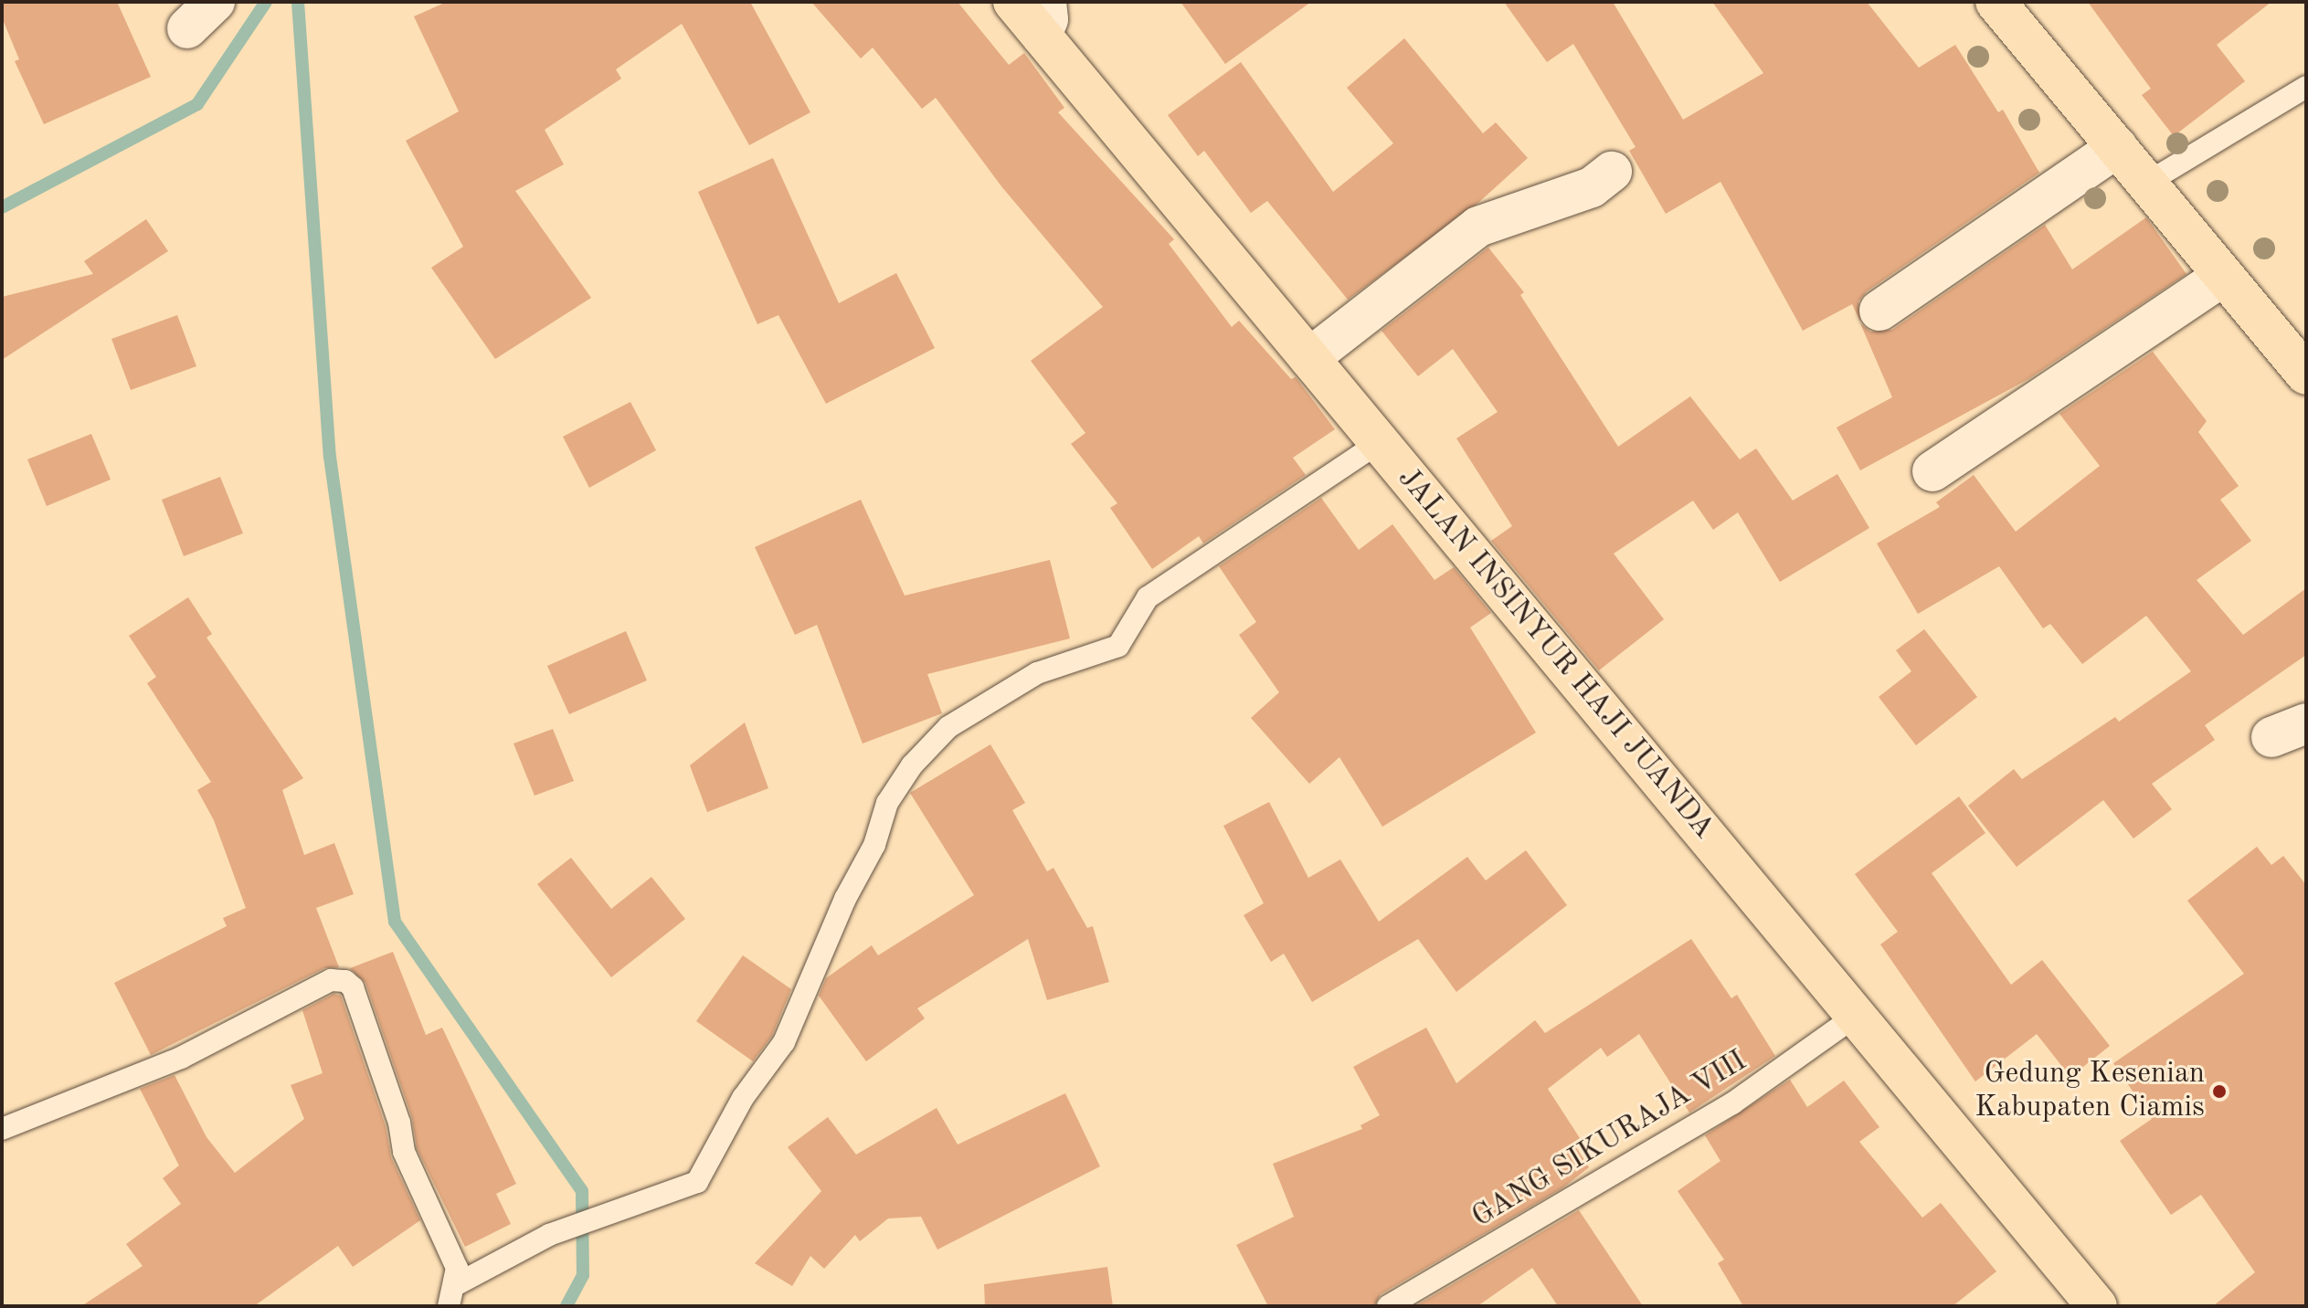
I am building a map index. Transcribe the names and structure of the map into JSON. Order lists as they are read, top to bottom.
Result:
{
  "streets": {
    "highway": ["JALAN INSINYUR HAJI JUANDA"],
    "lane": ["GANG SIKURAJA VIII"]
  },
  "crossings": [
    ["JALAN INSINYUR HAJI JUANDA", "GANG SIKURAJA VIII"]
  ],
  "places": ["Gedung Kesenian Kabupaten Ciamis"]
}
